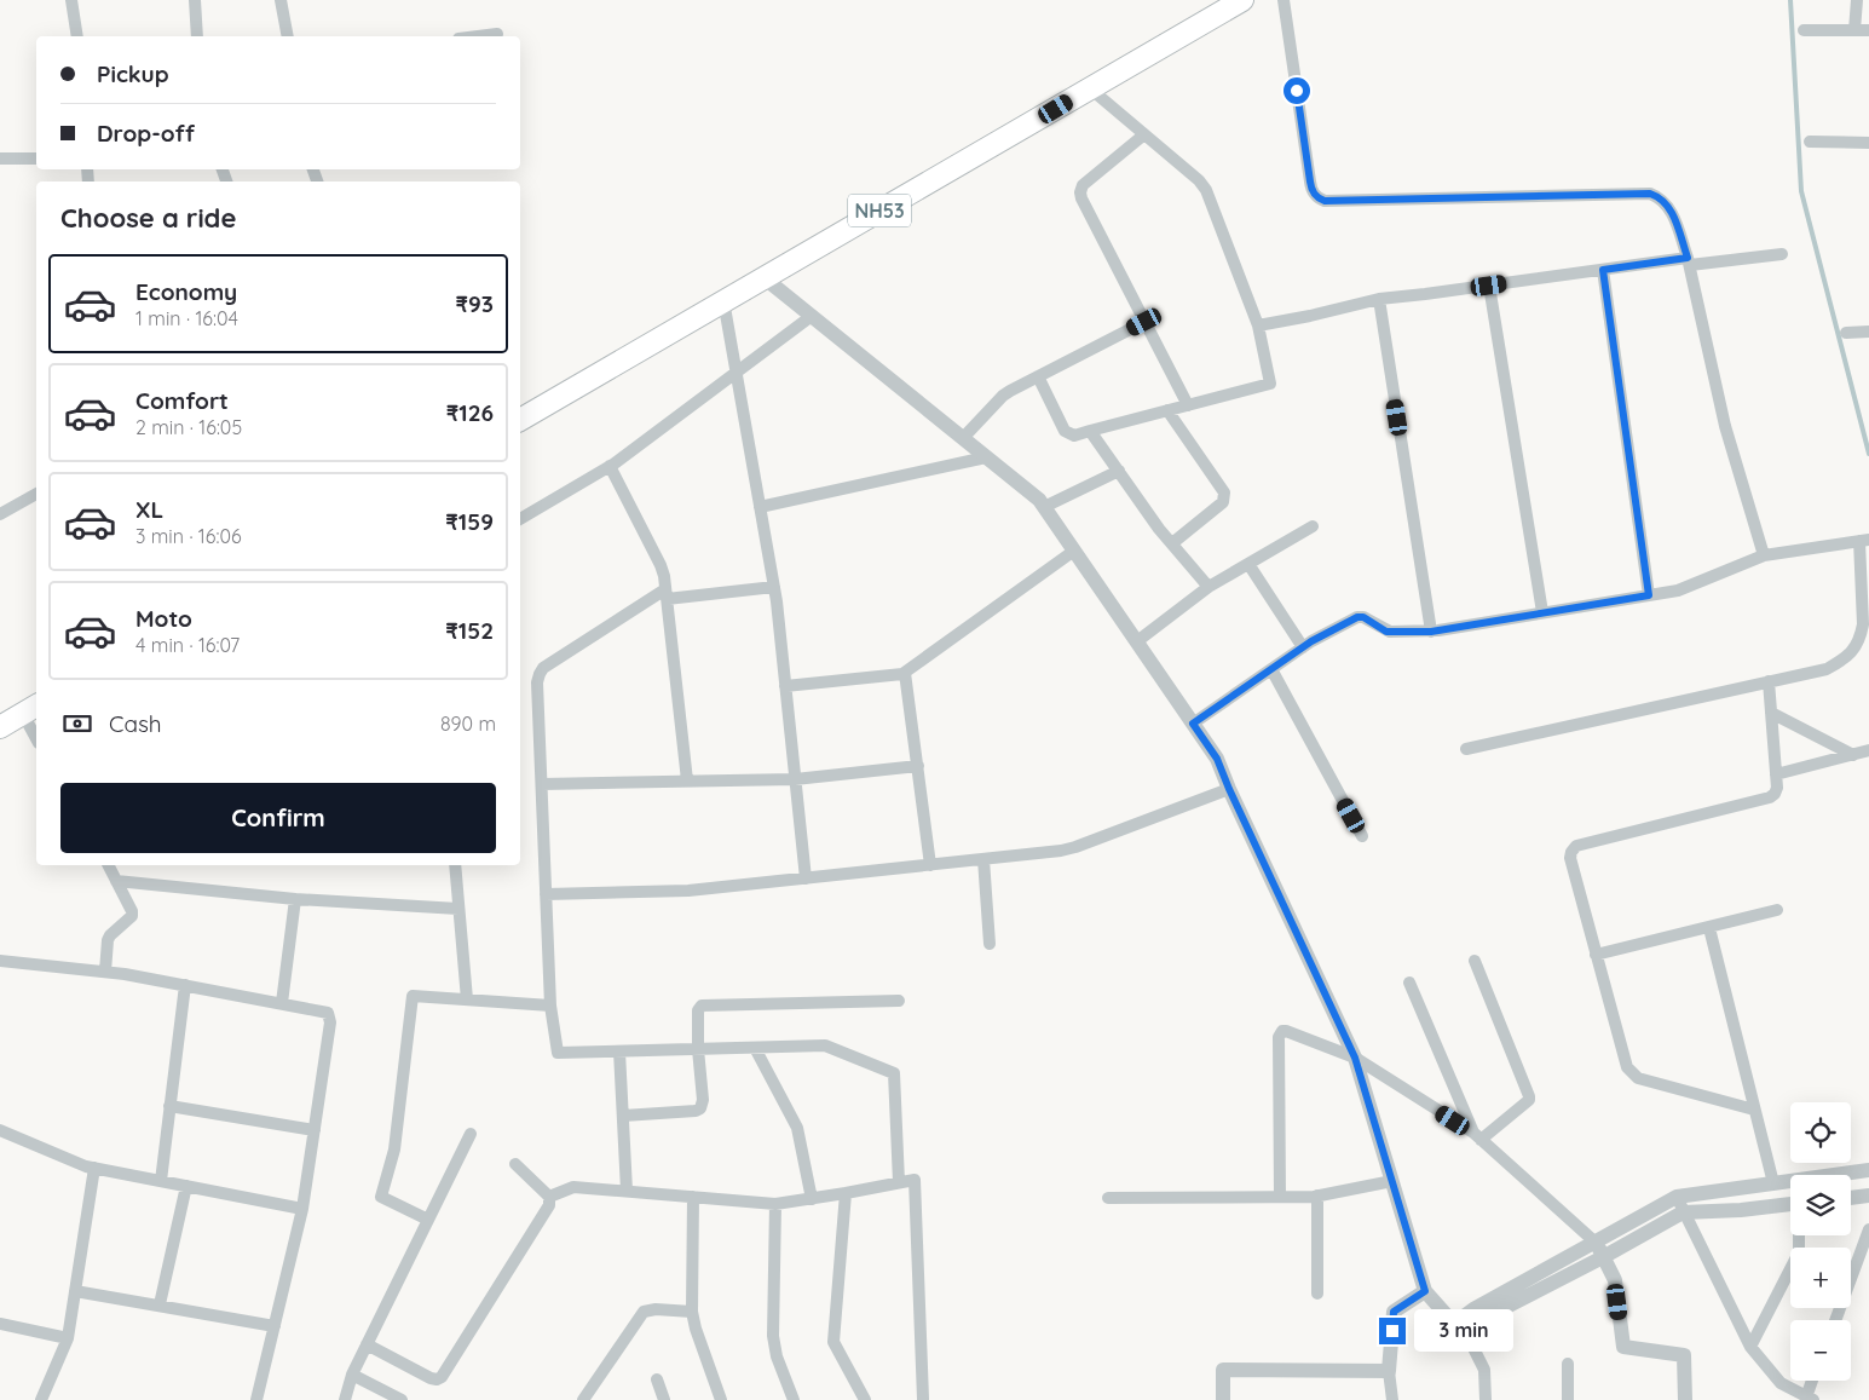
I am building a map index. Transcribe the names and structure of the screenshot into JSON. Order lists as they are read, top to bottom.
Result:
{
  "streets": {
    "highway": ["NH53"]
  },
  "page": {
    "banner": ["Pickup", "Drop-off"],
    "heading": "Choose a ride",
    "list": [
      {
        "name": "Economy",
        "note": "1 min · 16:04",
        "value": "₹93"
      },
      {
        "name": "Comfort",
        "note": "2 min · 16:05",
        "value": "₹126"
      },
      {
        "name": "XL",
        "note": "3 min · 16:06",
        "value": "₹159"
      },
      {
        "name": "Moto",
        "note": "4 min · 16:07",
        "value": "₹152"
      }
    ],
    "pay": ["Cash", "890 m"],
    "buttons": "Confirm",
    "map_buttons": ["+", "−"],
    "bubble": "3 min"
  }
}
